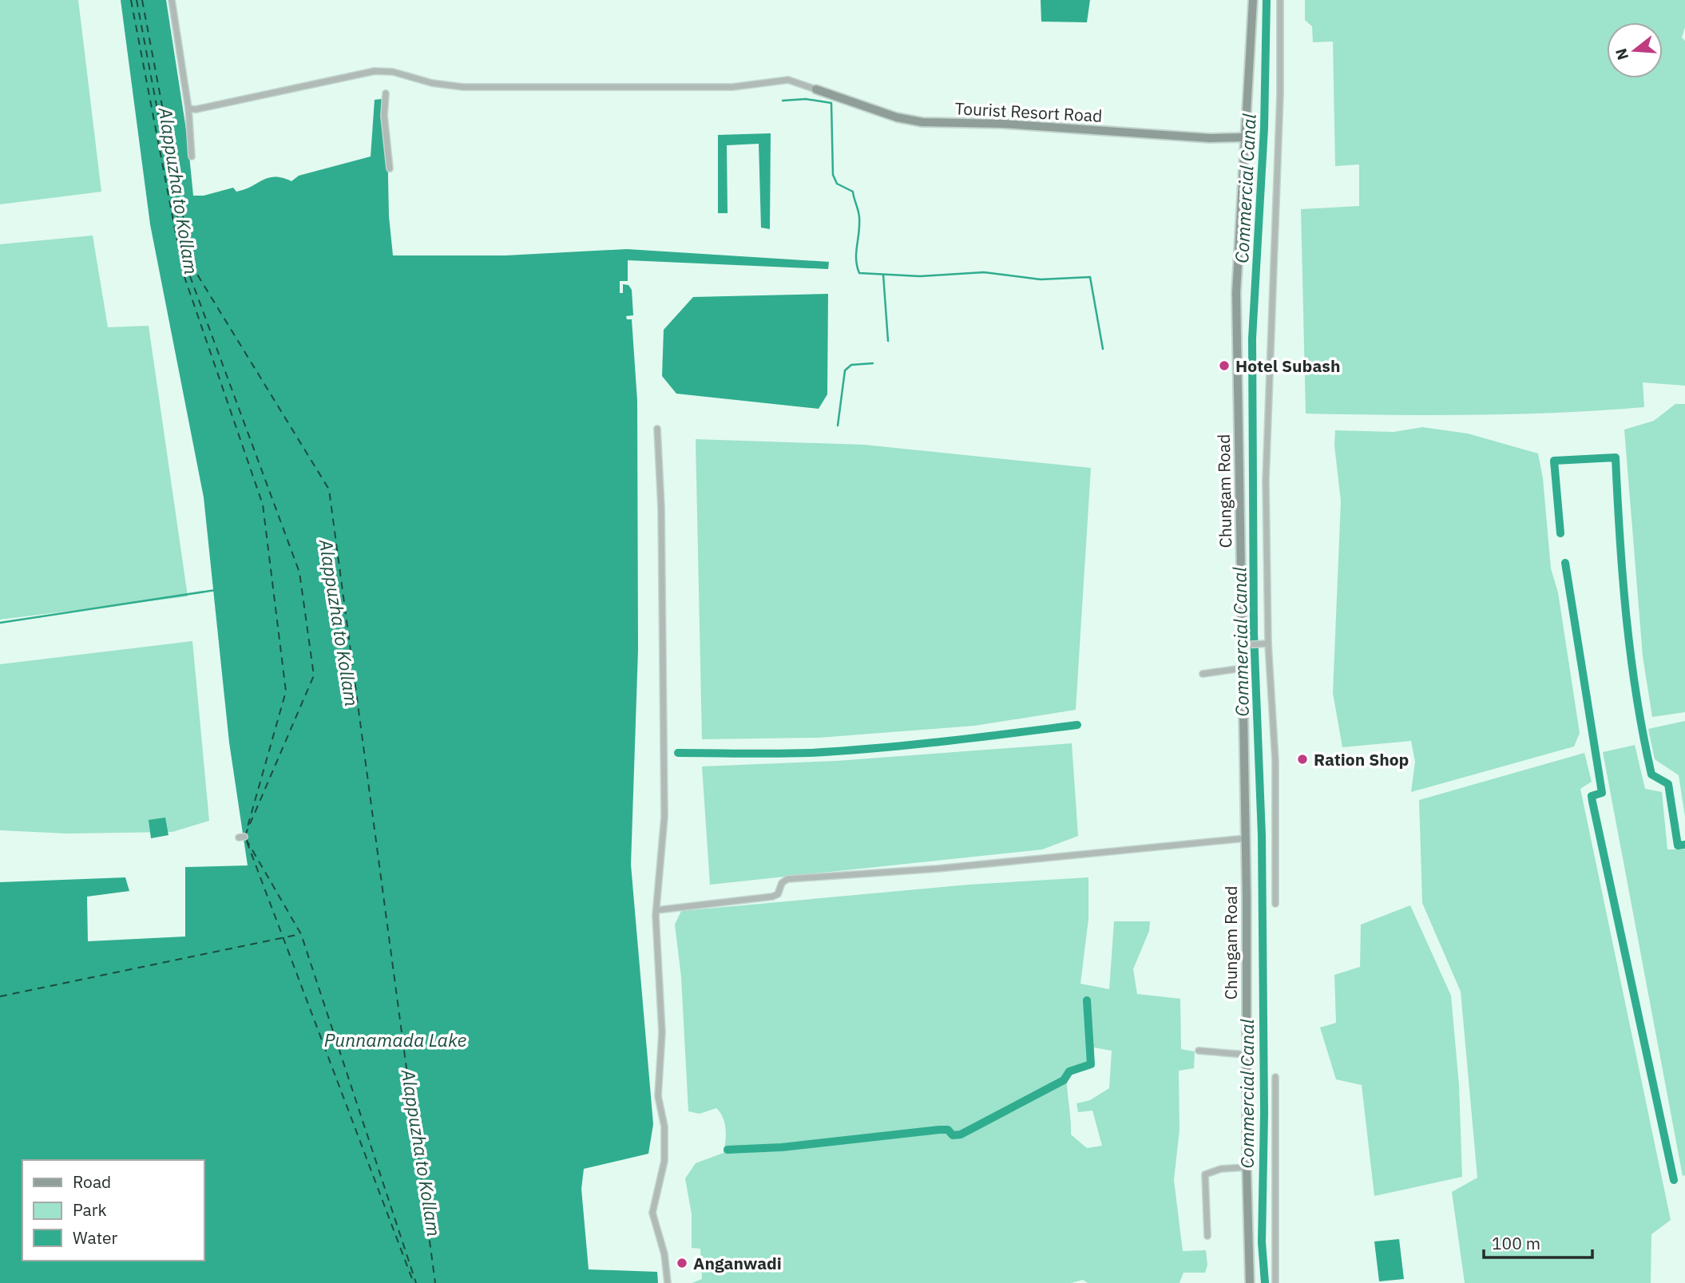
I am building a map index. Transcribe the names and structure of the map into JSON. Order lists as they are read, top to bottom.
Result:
{
  "streets": {
    "main road": ["Tourist Resort Road", "Chungam Road"]
  },
  "crossings": [
    ["Tourist Resort Road", "Chungam Road"]
  ],
  "water": ["Commercial Canal", "Alappuzha to Kollam", "Punnamada Lake"],
  "places": ["Hotel Subash", "Ration Shop", "Anganwadi"],
  "legend": ["Road", "Park", "Water"],
  "scale_bar": "100 m",
  "north": "left"
}
